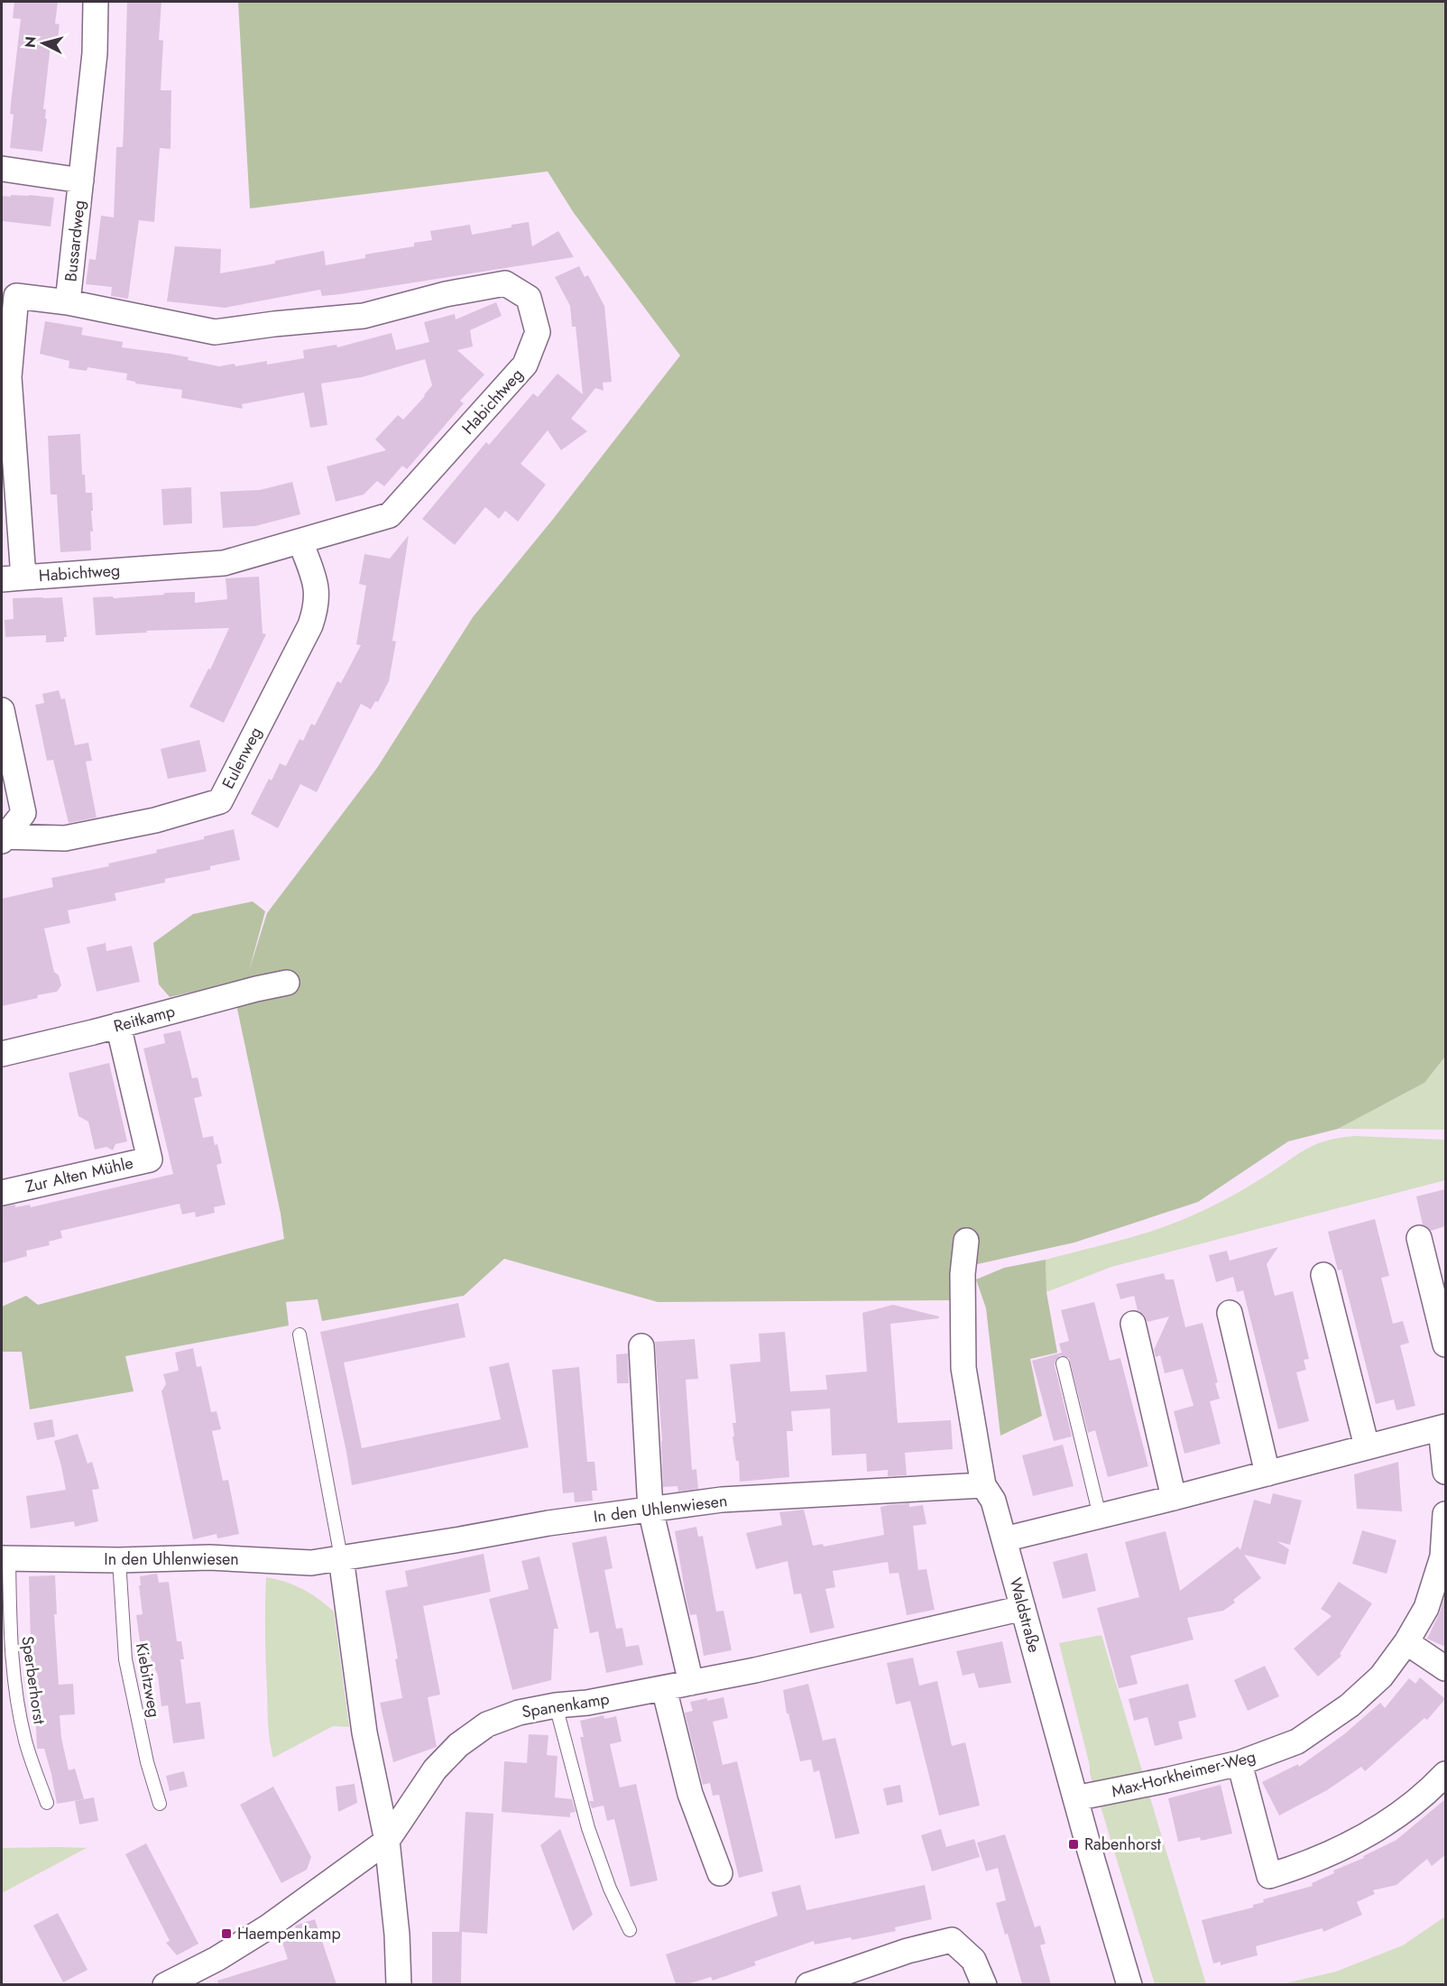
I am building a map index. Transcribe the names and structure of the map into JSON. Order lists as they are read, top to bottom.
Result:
{
  "streets": {
    "street": [
      "Bussardweg",
      "Habichtweg",
      "Eulenweg",
      "Reitkamp",
      "Zur Alten Mühle",
      "In den Uhlenwiesen",
      "Waldstraße",
      "Spanenkamp",
      "Max-Horkheimer-Weg"
    ],
    "lane": ["Sperberhorst", "Kiebitzweg"]
  },
  "crossings": [
    ["Bussardweg", "Habichtweg"],
    ["Habichtweg", "Eulenweg"],
    ["Reitkamp", "Zur Alten Mühle"],
    ["In den Uhlenwiesen", "Waldstraße"],
    ["In den Uhlenwiesen", "Sperberhorst"],
    ["In den Uhlenwiesen", "Kiebitzweg"],
    ["Waldstraße", "Spanenkamp"],
    ["Waldstraße", "Max-Horkheimer-Weg"]
  ],
  "places": {
    "transit": ["Rabenhorst", "Haempenkamp"]
  },
  "north": "left"
}
